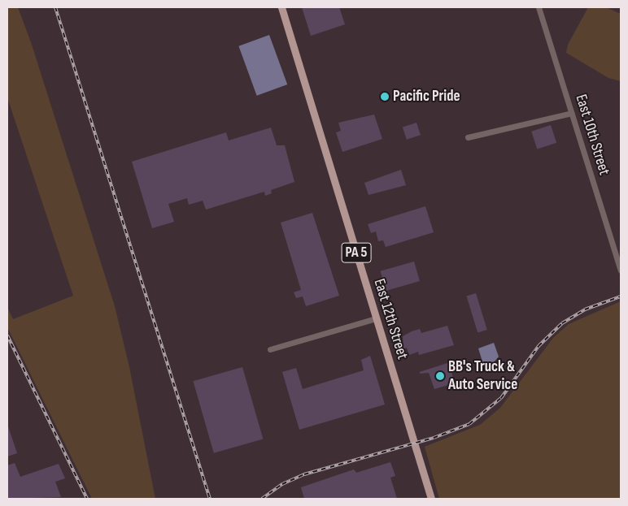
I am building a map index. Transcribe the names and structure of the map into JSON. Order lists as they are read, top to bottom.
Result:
{
  "streets": {
    "main road": ["PA 5", "East 12th Street"],
    "street": ["East 10th Street"]
  },
  "places": ["Pacific Pride", "BB's Truck & Auto Service"]
}
